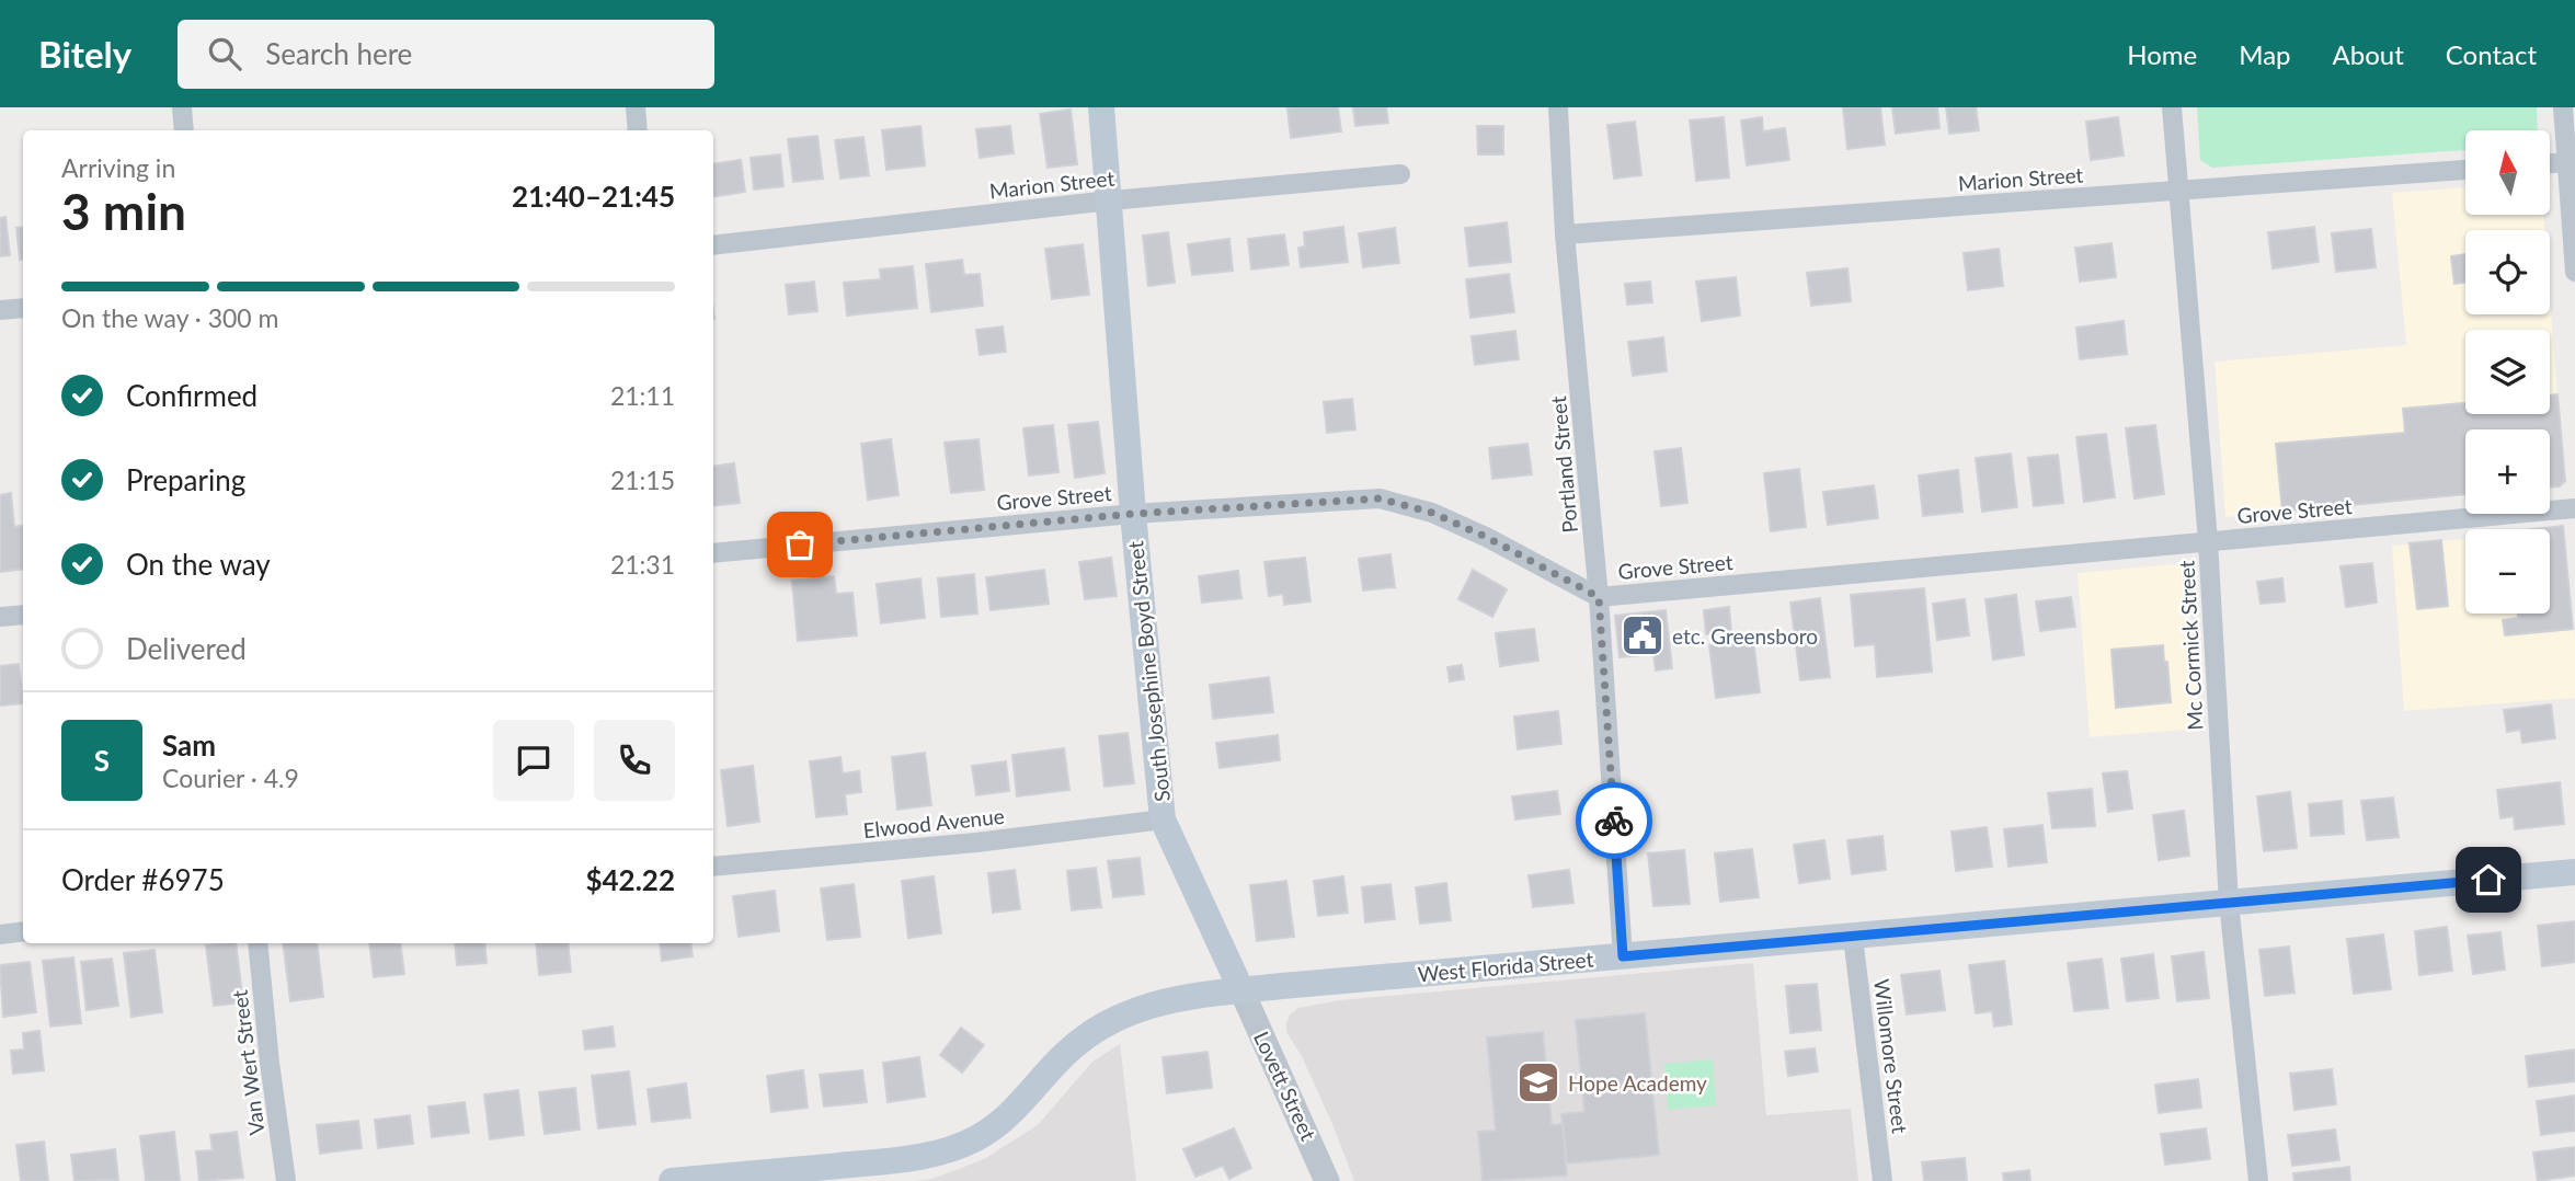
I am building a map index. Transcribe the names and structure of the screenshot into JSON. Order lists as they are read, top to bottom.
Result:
{
  "streets": {
    "main road": ["South Josephine Boyd Street", "West Florida Street"],
    "street": [
      "Marion Street",
      "Portland Street",
      "Grove Street",
      "Mc Cormick Street",
      "Elwood Avenue",
      "Willomore Street",
      "Van Wert Street",
      "Lovett Street"
    ]
  },
  "crossings": [
    ["Marion Street", "Portland Street"],
    ["Marion Street", "Mc Cormick Street"],
    ["Marion Street", "South Josephine Boyd Street"],
    ["Portland Street", "Grove Street"],
    ["Portland Street", "West Florida Street"],
    ["Grove Street", "Mc Cormick Street"],
    ["Grove Street", "South Josephine Boyd Street"],
    ["Mc Cormick Street", "West Florida Street"],
    ["South Josephine Boyd Street", "Elwood Avenue"],
    ["South Josephine Boyd Street", "West Florida Street"],
    ["South Josephine Boyd Street", "Lovett Street"],
    ["West Florida Street", "Willomore Street"],
    ["West Florida Street", "Lovett Street"]
  ],
  "places": {
    "public building": ["etc. Greensboro"],
    "school or university": ["Hope Academy"]
  },
  "north": "top",
  "page": {
    "header": "Bitely",
    "search": "Search here",
    "nav": [
      "Home",
      "Map",
      "About",
      "Contact"
    ],
    "map_buttons": ["+", "−"],
    "heading": ["3 min", "Arriving in", "21:40–21:45"],
    "panel": [
      "Sam",
      "Courier · 4.9",
      "Order #6975",
      "$42.22"
    ],
    "bar": "On the way · 300 m",
    "list": [
      ["Confirmed", "21:11"],
      ["Preparing", "21:15"],
      ["On the way", "21:31"],
      "Delivered"
    ],
    "round": "S"
  }
}
